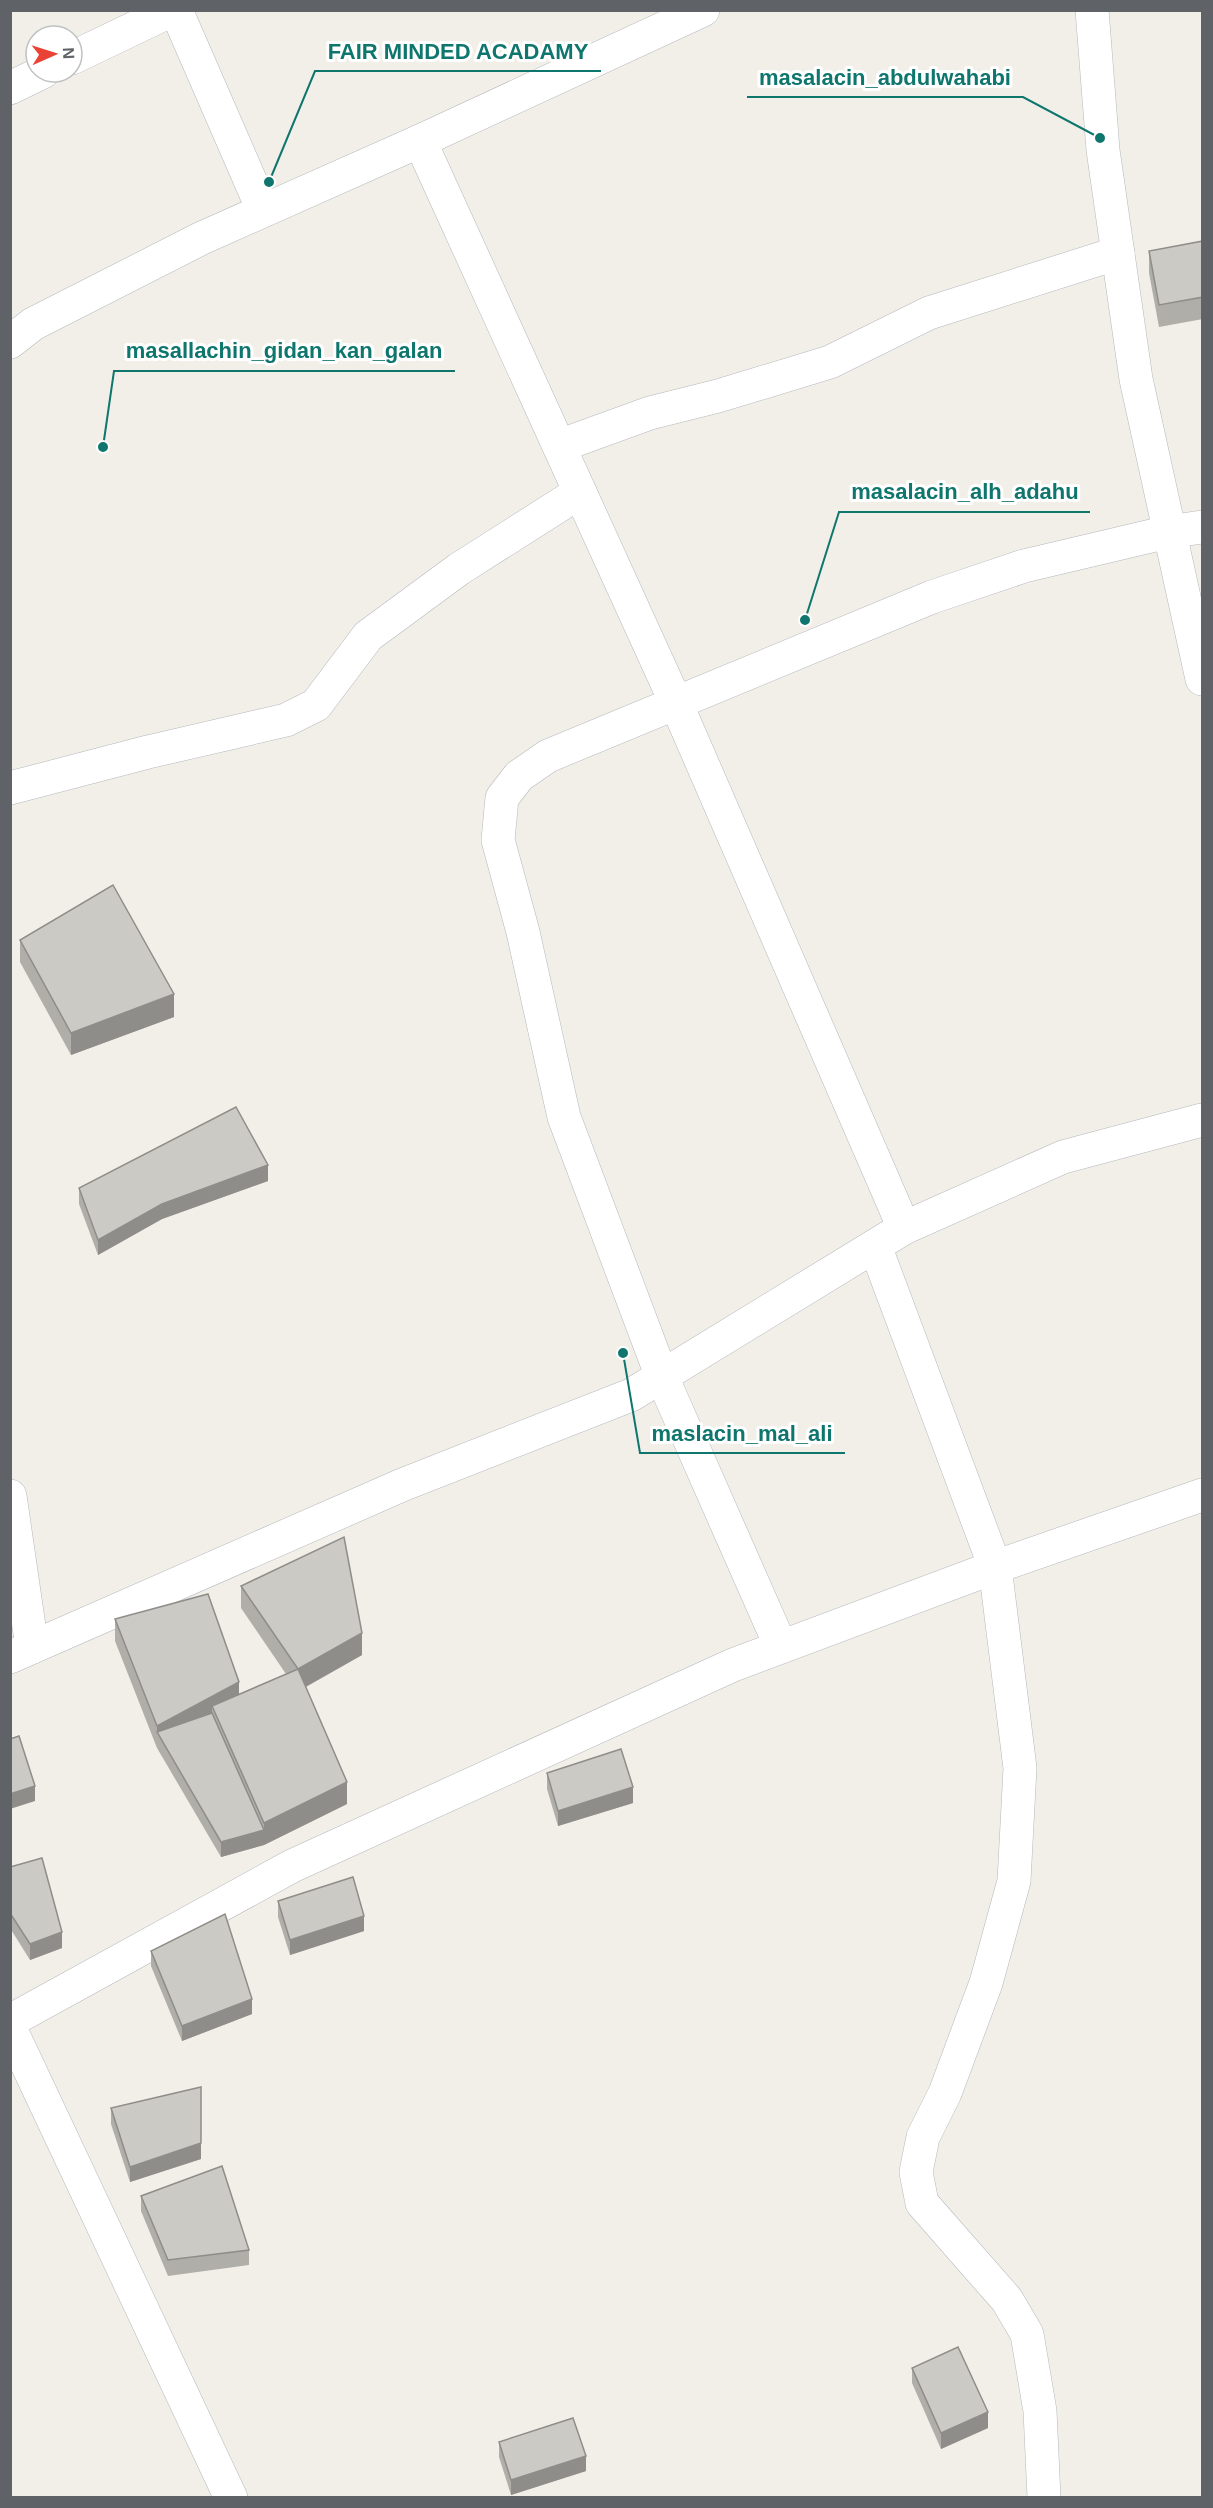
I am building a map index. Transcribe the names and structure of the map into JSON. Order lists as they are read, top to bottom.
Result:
{
  "places": [
    "masalacin_abdulwahabi",
    "FAIR MINDED ACADAMY",
    "masallachin_gidan_kan_galan",
    "masalacin_alh_adahu",
    "maslacin_mal_ali"
  ],
  "north": "right"
}
